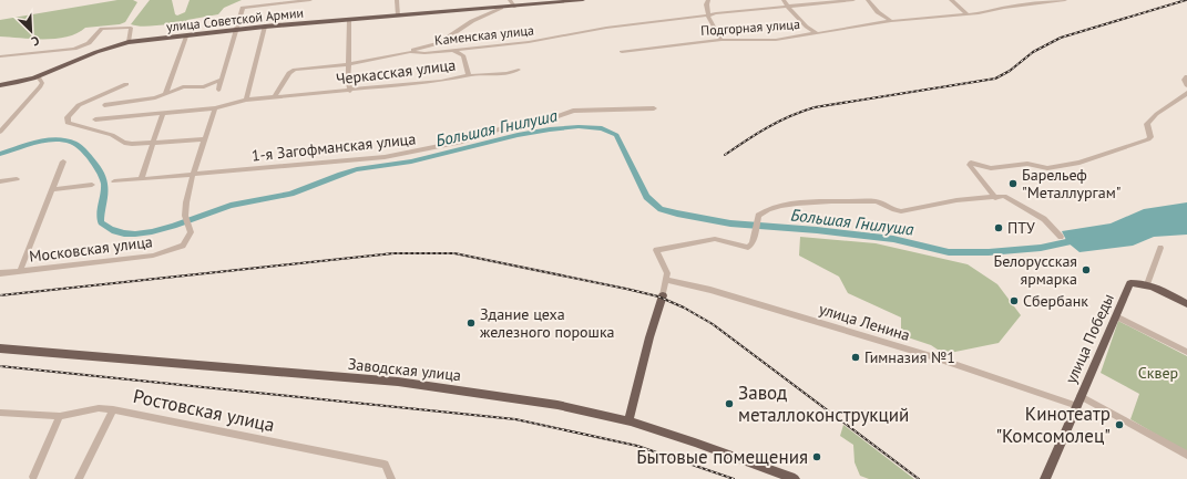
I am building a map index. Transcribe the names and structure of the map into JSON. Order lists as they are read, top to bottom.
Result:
{
  "streets": {
    "main road": ["улица Советской Армии", "улица Победы", "Заводская улица"],
    "street": [
      "Подгорная улица",
      "Каменская улица",
      "Черкасская улица",
      "1-я Загофманская улица",
      "Московская улица",
      "улица Ленина",
      "Ростовская улица"
    ]
  },
  "crossings": [
    ["Каменская улица", "Черкасская улица"],
    ["1-я Загофманская улица", "Московская улица"],
    ["улица Ленина", "улица Победы"]
  ],
  "water": ["Большая Гнилуша"],
  "parks": ["Сквер"],
  "places": [
    "Барельеф \"Металлургам\"",
    "ПТУ",
    "Белорусская ярмарка",
    "Сбербанк",
    "Здание цеха железного порошка",
    "Гимназия №1",
    "Завод металлоконструкций",
    "Кинотеатр \"Комсомолец\"",
    "Бытовые помещения"
  ],
  "north": "bottom right"
}
